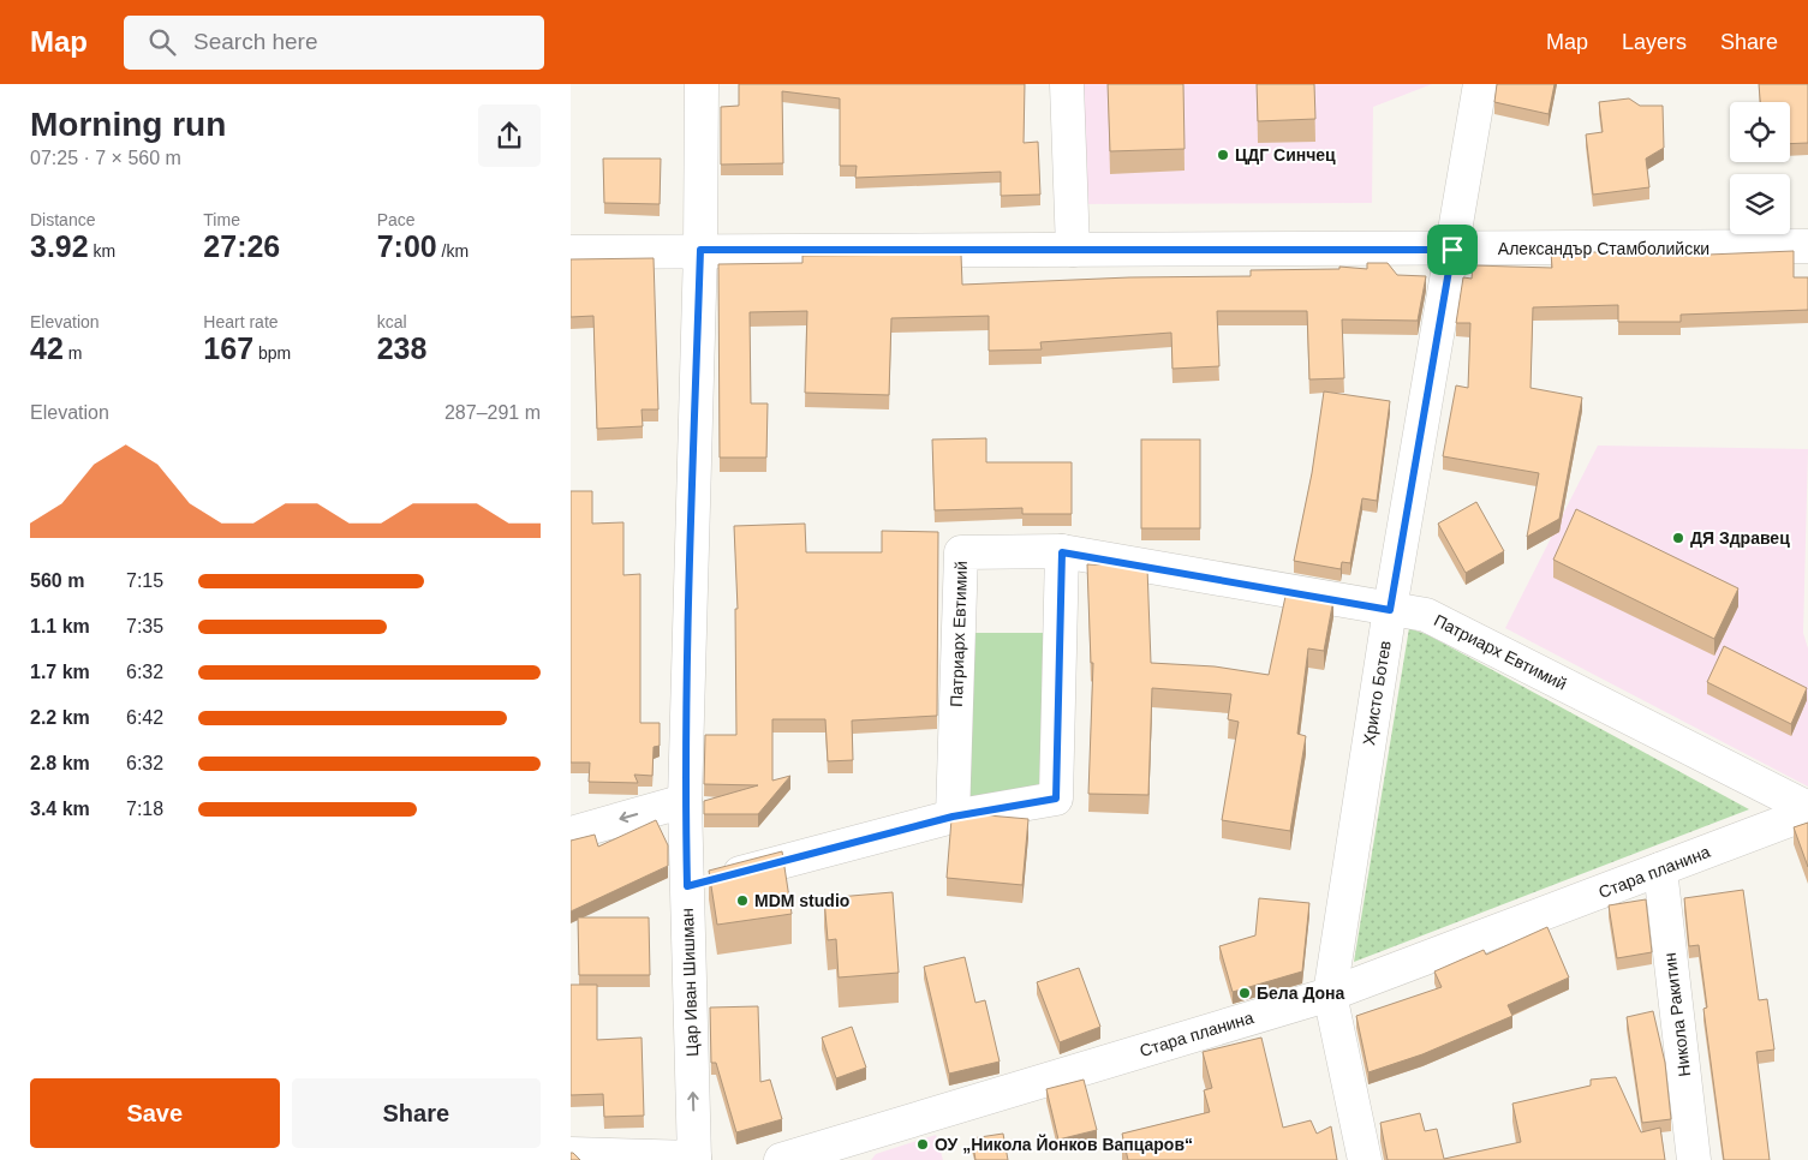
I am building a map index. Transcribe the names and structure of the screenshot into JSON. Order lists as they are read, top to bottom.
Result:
{
  "streets": {
    "street": [
      "Александър Стамболийски",
      "Патриарх Евтимий",
      "Христо Ботев",
      "Стара планина",
      "Цар Иван Шишман",
      "Никола Ракитин"
    ]
  },
  "crossings": [
    ["Александър Стамболийски", "Христо Ботев"],
    ["Александър Стамболийски", "Цар Иван Шишман"],
    ["Патриарх Евтимий", "Христо Ботев"],
    ["Христо Ботев", "Стара планина"],
    ["Стара планина", "Никола Ракитин"]
  ],
  "places": [
    "ЦДГ Синчец",
    "ДЯ Здравец",
    "MDM studio",
    "Бела Дона",
    "ОУ „Никола Йонков Вапцаров“"
  ],
  "page": {
    "header": "Map",
    "search": "Search here",
    "nav": ["Map", "Layers", "Share"],
    "heading": ["Morning run", "07:25 · 7 × 560 m"],
    "stats": [
      ["Distance", "3.92 km"],
      ["Time", "27:26"],
      ["Pace", "7:00 /km"],
      ["Elevation", "42 m"],
      ["Heart rate", "167 bpm"],
      ["kcal", "238"]
    ],
    "chart": ["Elevation", "287–291 m"],
    "list": [
      {
        "name": "560 m",
        "note": "7:15"
      },
      {
        "name": "1.1 km",
        "note": "7:35"
      },
      {
        "name": "1.7 km",
        "note": "6:32"
      },
      {
        "name": "2.2 km",
        "note": "6:42"
      },
      {
        "name": "2.8 km",
        "note": "6:32"
      },
      {
        "name": "3.4 km",
        "note": "7:18"
      }
    ],
    "buttons": ["Save", "Share"]
  }
}
